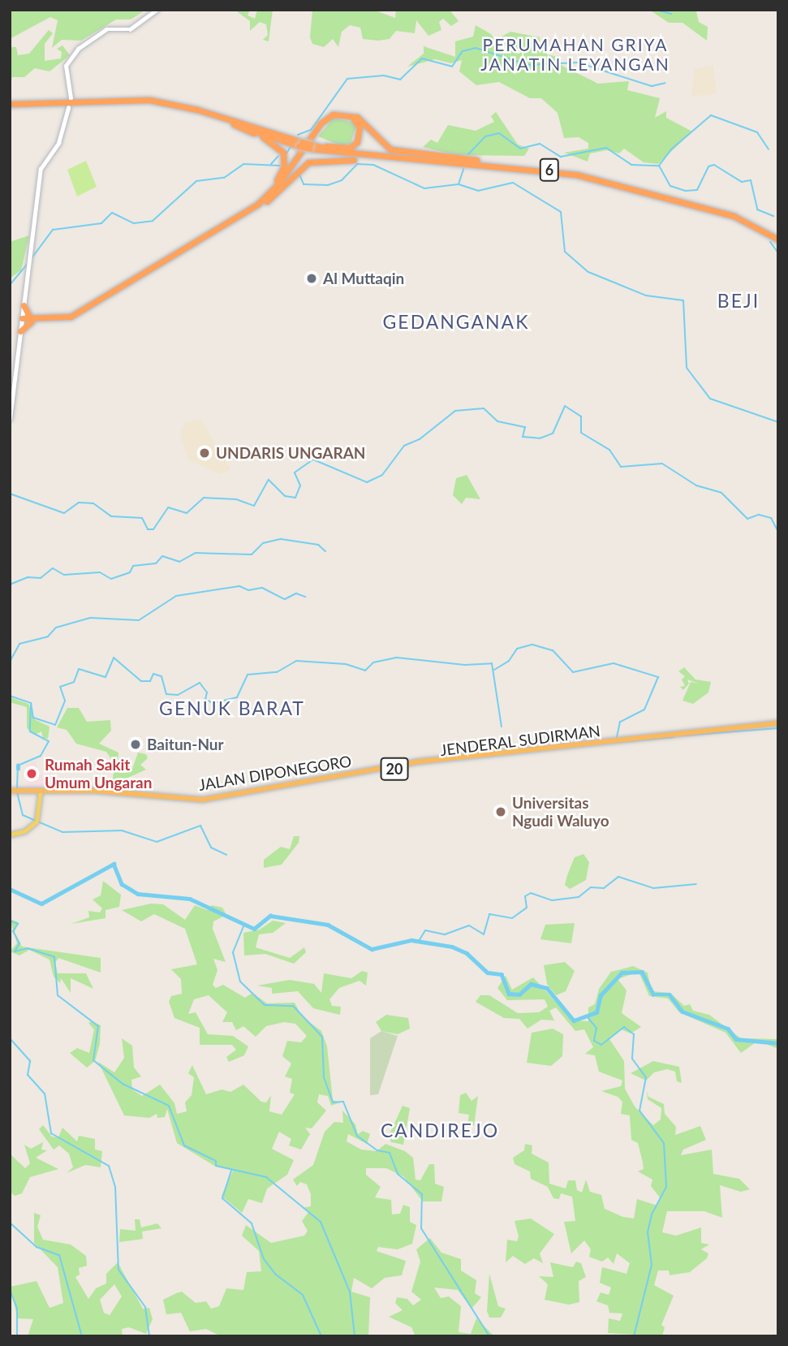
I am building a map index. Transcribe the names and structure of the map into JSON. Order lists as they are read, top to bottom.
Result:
{
  "streets": {
    "highway": [
      "6",
      "JENDERAL SUDIRMAN",
      "20",
      "JALAN DIPONEGORO"
    ]
  },
  "crossings": [
    ["JENDERAL SUDIRMAN", "JALAN DIPONEGORO"]
  ],
  "districts": [
    "PERUMAHAN GRIYA JANATIN LEYANGAN",
    "BEJI",
    "GEDANGANAK",
    "GENUK BARAT",
    "CANDIREJO"
  ],
  "places": [
    "Al Muttaqin",
    "UNDARIS UNGARAN",
    "Baitun-Nur",
    "Rumah Sakit Umum Ungaran",
    "Universitas Ngudi Waluyo"
  ]
}
